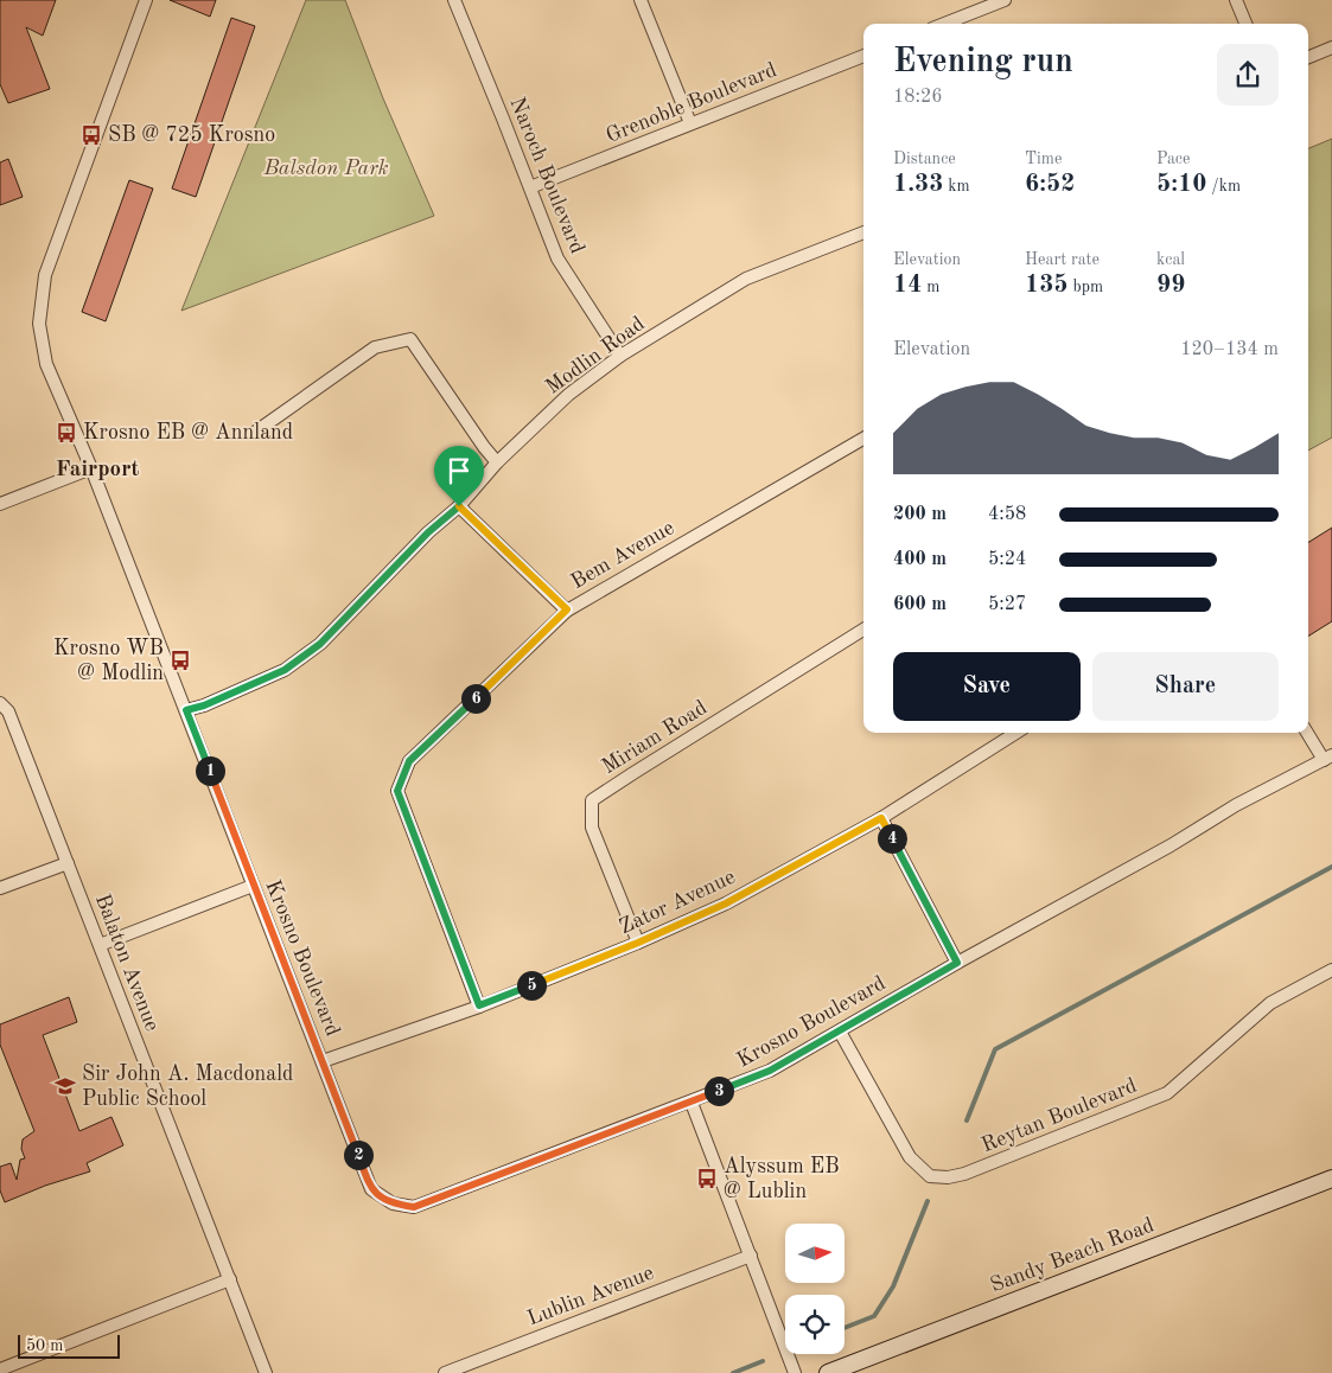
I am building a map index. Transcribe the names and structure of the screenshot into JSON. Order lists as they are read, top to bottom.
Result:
{
  "streets": {
    "street": [
      "Grenoble Boulevard",
      "Naroch Boulevard",
      "Modlin Road",
      "Bem Avenue",
      "Miriam Road",
      "Zator Avenue",
      "Krosno Boulevard",
      "Balaton Avenue",
      "Reytan Boulevard",
      "Sandy Beach Road",
      "Lublin Avenue"
    ]
  },
  "crossings": [
    ["Grenoble Boulevard", "Naroch Boulevard"],
    ["Naroch Boulevard", "Modlin Road"],
    ["Modlin Road", "Krosno Boulevard"],
    ["Bem Avenue", "Zator Avenue"],
    ["Miriam Road", "Zator Avenue"],
    ["Zator Avenue", "Krosno Boulevard"],
    ["Krosno Boulevard", "Reytan Boulevard"]
  ],
  "districts": ["Fairport"],
  "parks": ["Balsdon Park"],
  "places": {
    "bus stop": [
      "SB @ 725 Krosno",
      "Krosno EB @ Annland",
      "Krosno WB @ Modlin",
      "Alyssum EB @ Lublin"
    ],
    "school or university": ["Sir John A. Macdonald Public School"]
  },
  "scale_bar": "50 m",
  "north": "right",
  "page": {
    "heading": ["Evening run", "18:26"],
    "stats": [
      ["Distance", "1.33 km"],
      ["Time", "6:52"],
      ["Pace", "5:10 /km"],
      ["Elevation", "14 m"],
      ["Heart rate", "135 bpm"],
      ["kcal", "99"]
    ],
    "chart": ["Elevation", "120–134 m"],
    "list": [
      {
        "name": "200 m",
        "note": "4:58"
      },
      {
        "name": "400 m",
        "note": "5:24"
      },
      {
        "name": "600 m",
        "note": "5:27"
      }
    ],
    "buttons": ["Save", "Share"],
    "pins": [
      "6",
      "1",
      "4",
      "5",
      "3",
      "2"
    ],
    "scale": "50 m"
  }
}
